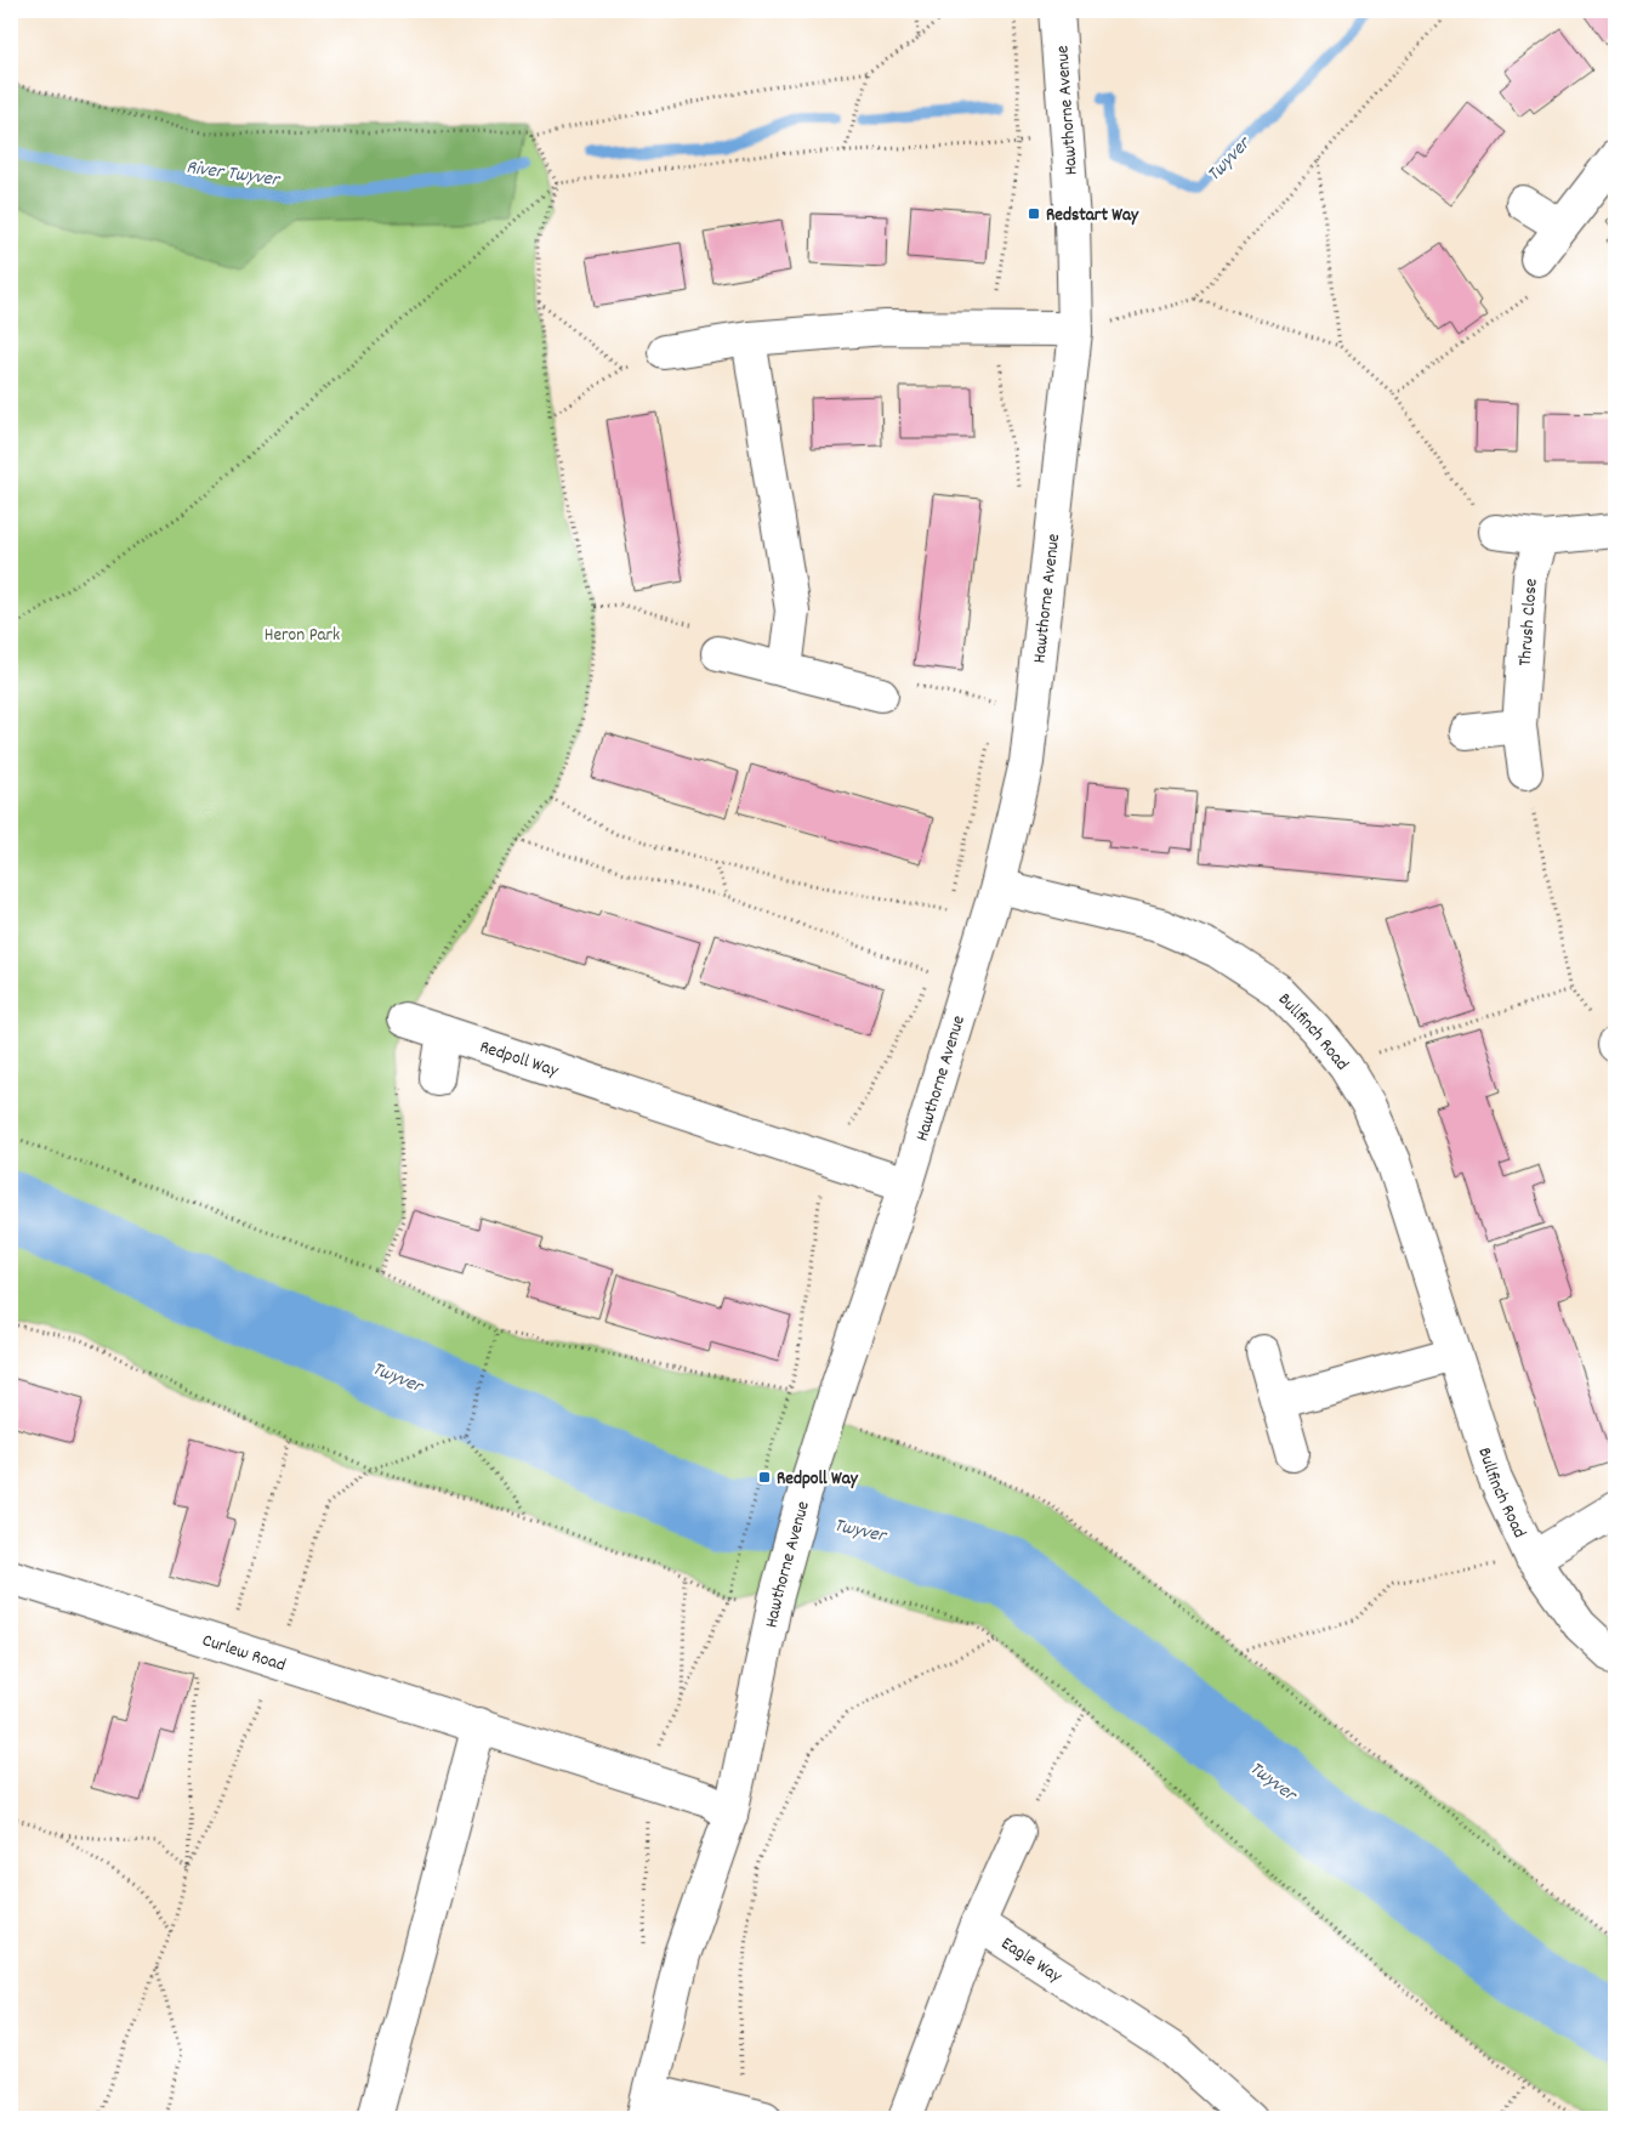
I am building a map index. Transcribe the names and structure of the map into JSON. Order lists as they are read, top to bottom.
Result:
{
  "streets": {
    "street": [
      "Hawthorne Avenue",
      "Thrush Close",
      "Bullfinch Road",
      "Redpoll Way",
      "Curlew Road",
      "Eagle Way"
    ]
  },
  "crossings": [
    ["Hawthorne Avenue", "Bullfinch Road"],
    ["Hawthorne Avenue", "Redpoll Way"],
    ["Hawthorne Avenue", "Curlew Road"]
  ],
  "water": ["Twyver", "River Twyver"],
  "parks": ["Heron Park"],
  "places": {
    "transit": ["Redstart Way", "Redpoll Way"]
  }
}
